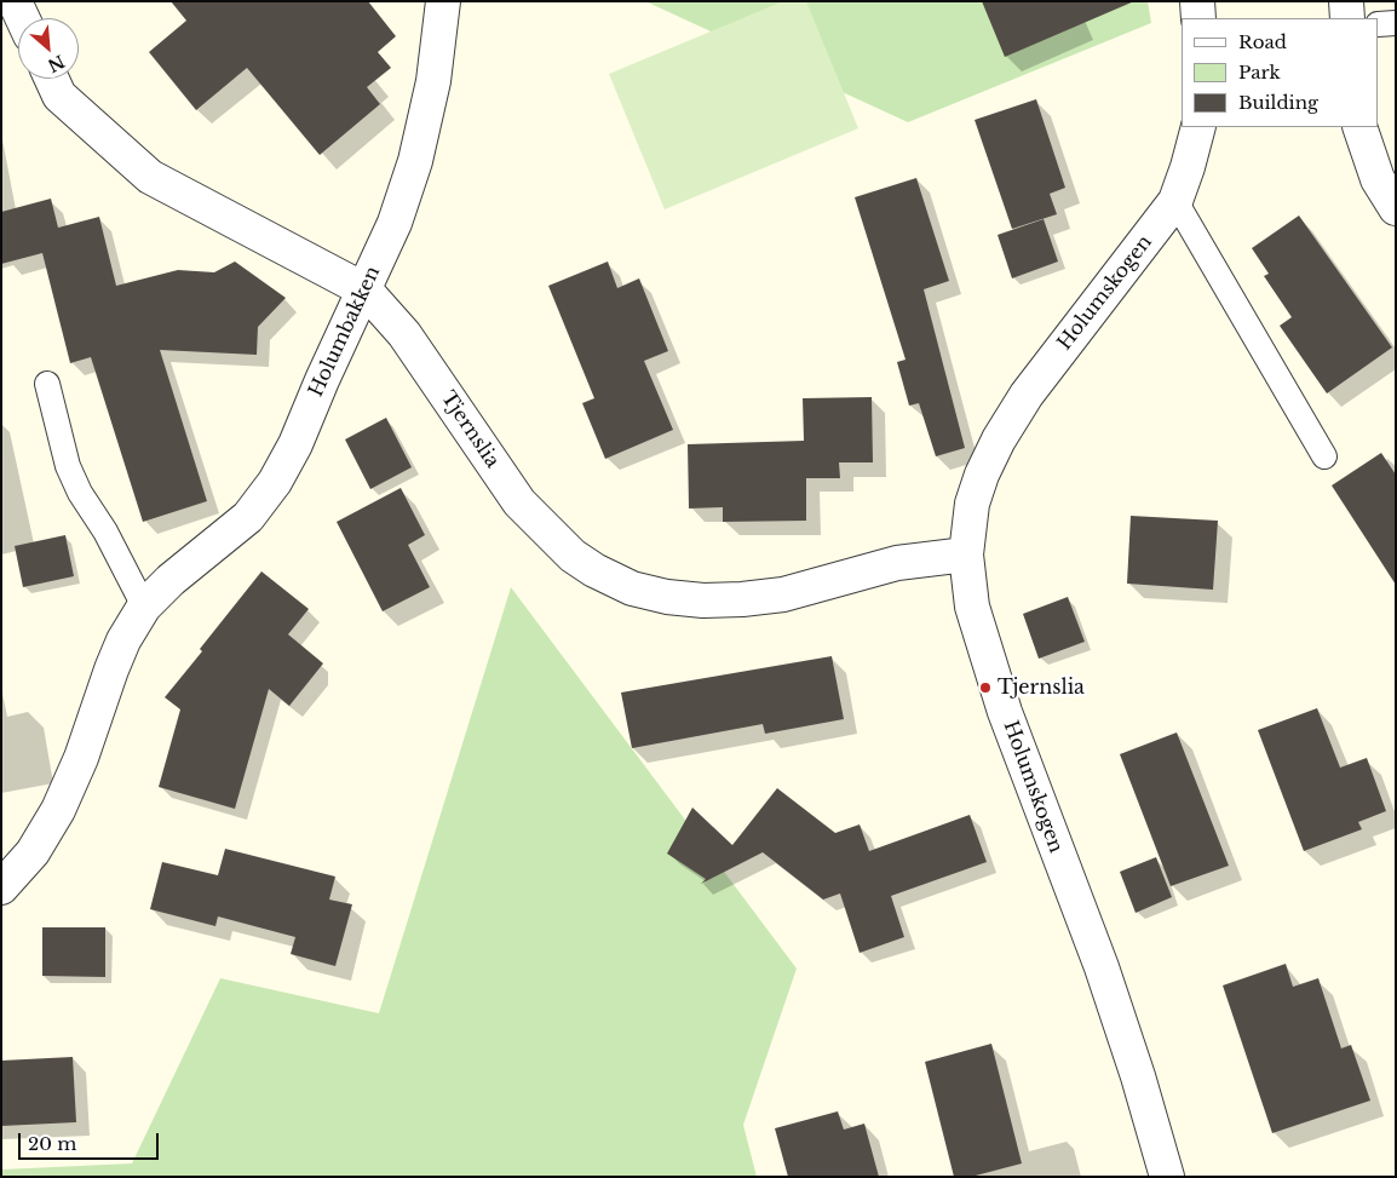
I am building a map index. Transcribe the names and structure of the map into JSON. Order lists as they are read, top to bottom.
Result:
{
  "streets": {
    "street": ["Holumskogen", "Holumbakken", "Tjernslia"]
  },
  "crossings": [
    ["Holumskogen", "Tjernslia"],
    ["Holumbakken", "Tjernslia"]
  ],
  "places": ["Tjernslia"],
  "legend": ["Road", "Park", "Building"],
  "scale_bar": "20 m",
  "north": "bottom right"
}
